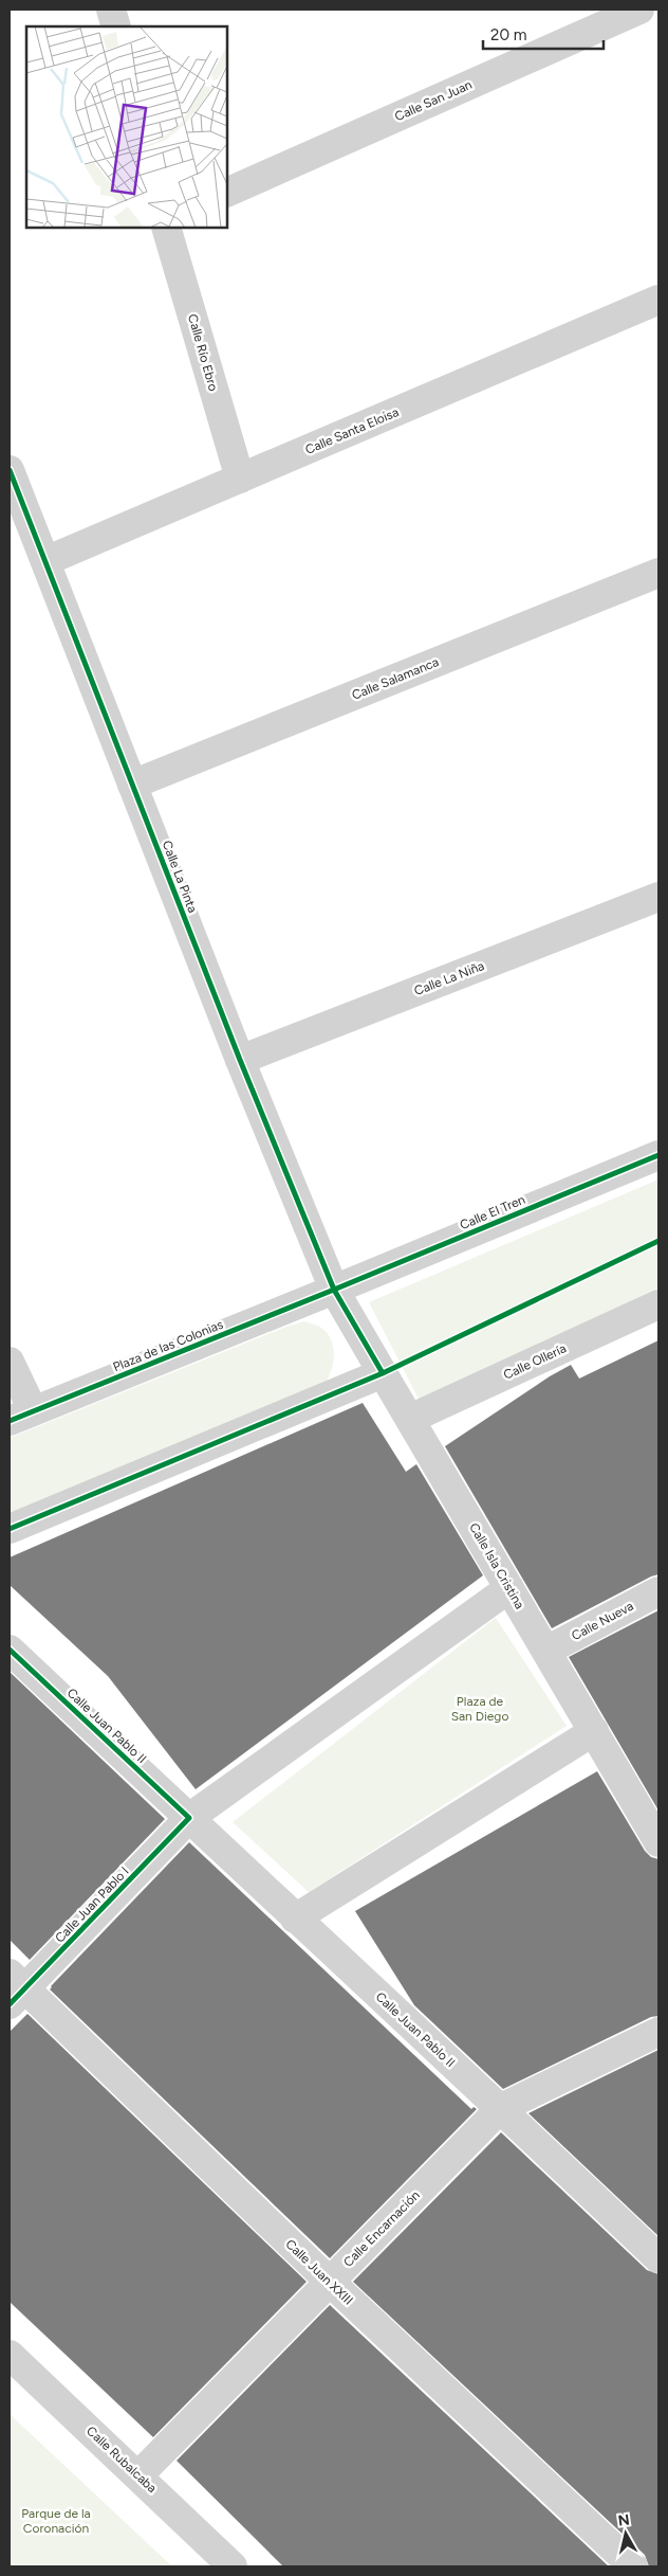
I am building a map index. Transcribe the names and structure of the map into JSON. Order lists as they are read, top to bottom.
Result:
{
  "streets": {
    "street": [
      "Calle San Juan",
      "Calle Río Ebro",
      "Calle Santa Eloisa",
      "Calle Salamanca",
      "Calle La Pinta",
      "Calle La Niña",
      "Calle El Tren",
      "Plaza de las Colonias",
      "Calle Ollería",
      "Calle Isla Cristina",
      "Calle Nueva",
      "Calle Juan Pablo II",
      "Calle Juan Pablo I",
      "Calle Encarnación",
      "Calle Juan XXIII",
      "Calle Rubalcaba"
    ]
  },
  "crossings": [
    ["Calle Río Ebro", "Calle Santa Eloisa"],
    ["Calle Santa Eloisa", "Calle La Pinta"],
    ["Calle Salamanca", "Calle La Pinta"],
    ["Calle La Pinta", "Calle La Niña"],
    ["Calle La Pinta", "Calle El Tren"],
    ["Calle La Pinta", "Plaza de las Colonias"],
    ["Calle La Pinta", "Calle Isla Cristina"],
    ["Calle El Tren", "Plaza de las Colonias"],
    ["Calle El Tren", "Calle Isla Cristina"],
    ["Plaza de las Colonias", "Calle Isla Cristina"],
    ["Calle Ollería", "Calle Isla Cristina"],
    ["Calle Isla Cristina", "Calle Nueva"],
    ["Calle Juan Pablo II", "Calle Juan Pablo I"],
    ["Calle Juan Pablo II", "Calle Encarnación"],
    ["Calle Juan Pablo I", "Calle Juan XXIII"],
    ["Calle Encarnación", "Calle Juan XXIII"],
    ["Calle Encarnación", "Calle Rubalcaba"]
  ],
  "parks": ["Plaza de San Diego", "Parque de la Coronación"],
  "scale_bar": "20 m",
  "north": "top"
}
